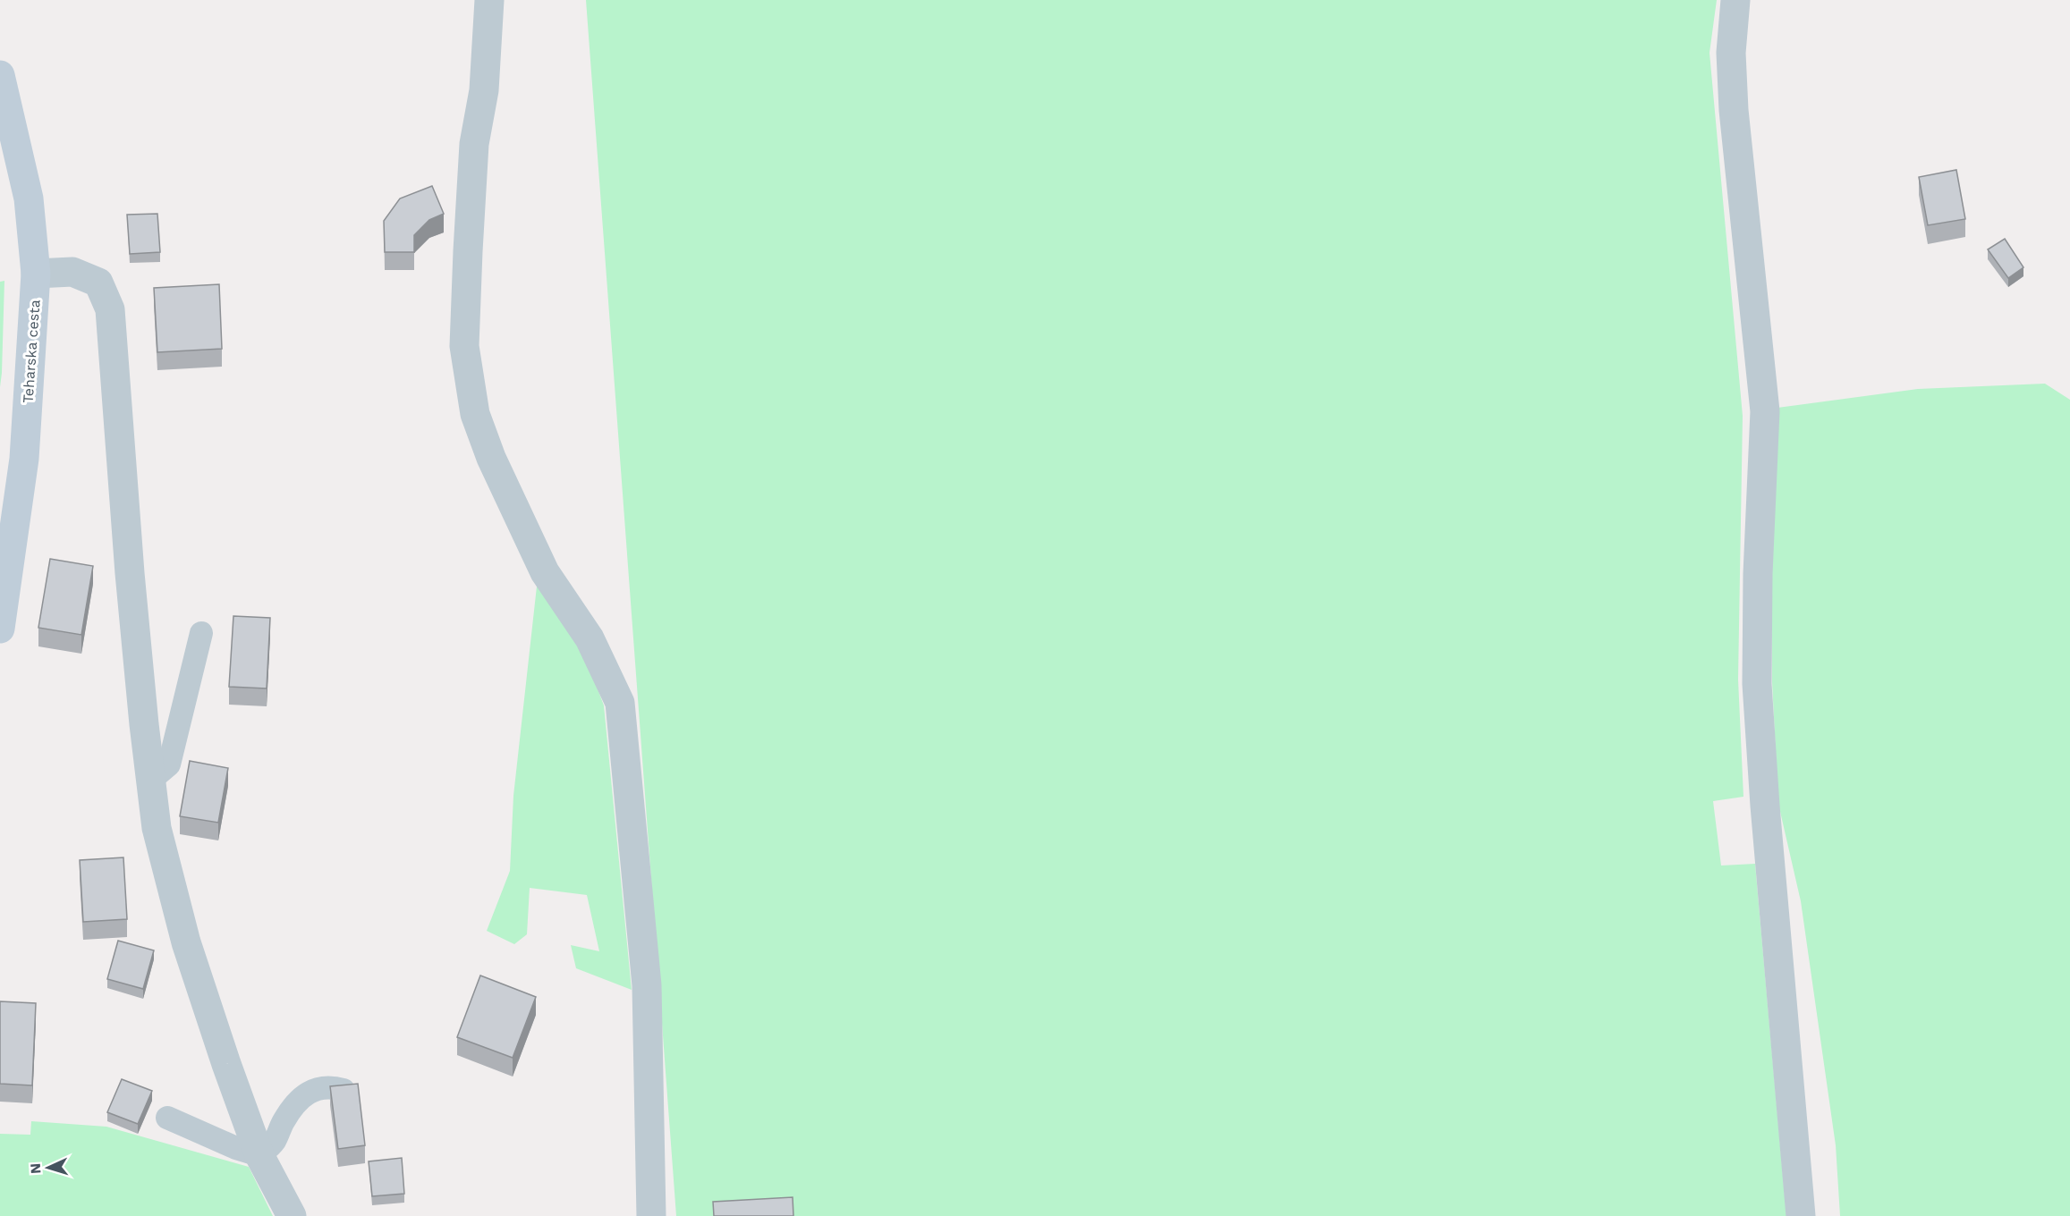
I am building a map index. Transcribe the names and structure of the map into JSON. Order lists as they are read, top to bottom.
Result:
{
  "streets": {
    "street": ["Teharska cesta"]
  },
  "north": "left"
}
